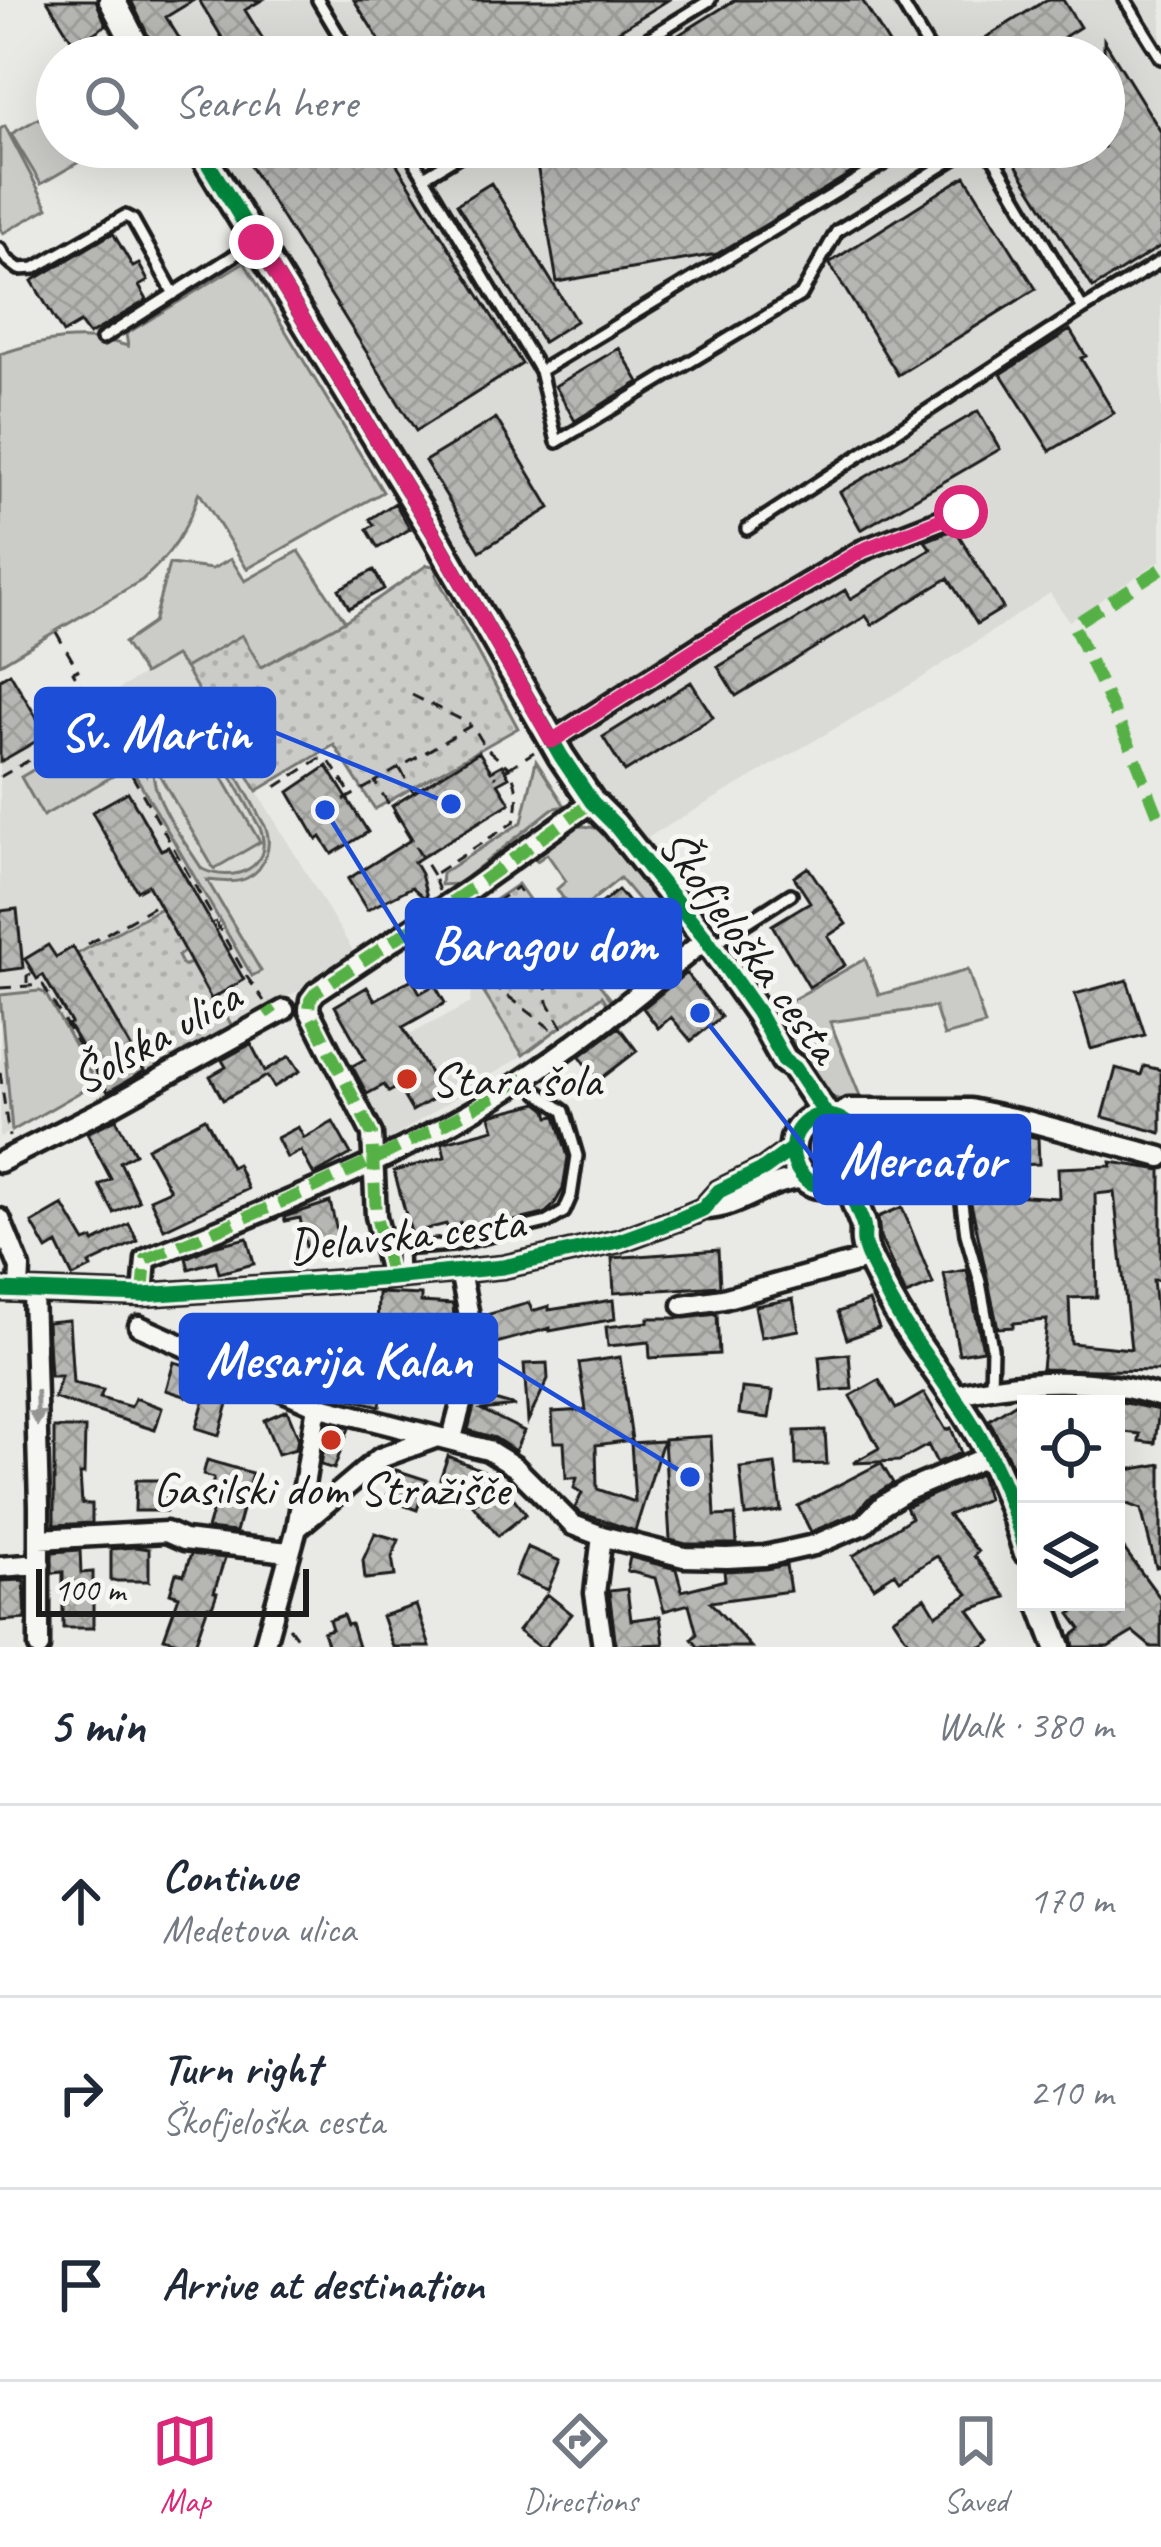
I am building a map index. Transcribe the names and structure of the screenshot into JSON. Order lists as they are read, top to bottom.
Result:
{
  "streets": {
    "street": ["Škofjeloška cesta", "Šolska ulica", "Delavska cesta"]
  },
  "crossings": [
    ["Škofjeloška cesta", "Delavska cesta"]
  ],
  "places": [
    "Sv. Martin",
    "Baragov dom",
    "Mercator",
    "Stara šola",
    "Gasilski dom Stražišče",
    "Mesarija Kalan"
  ],
  "scale_bar": "100 m",
  "page": {
    "search": "Search here",
    "scale": "100 m",
    "heading": ["5 min", "Walk · 380 m"],
    "list": [
      ["Continue", "Medetova ulica", "170 m"],
      ["Turn right", "Škofjeloška cesta", "210 m"],
      "Arrive at destination"
    ],
    "nav": ["Map", "Directions", "Saved"]
  }
}
